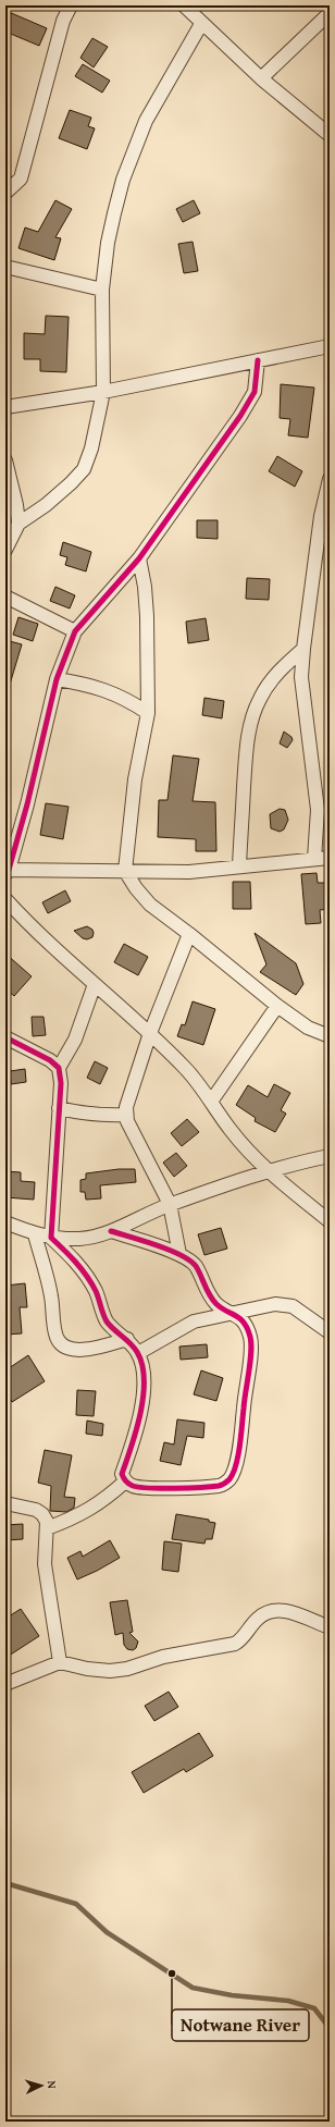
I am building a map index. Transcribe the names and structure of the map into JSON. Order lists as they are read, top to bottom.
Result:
{
  "places": ["Notwane River"],
  "north": "right"
}
